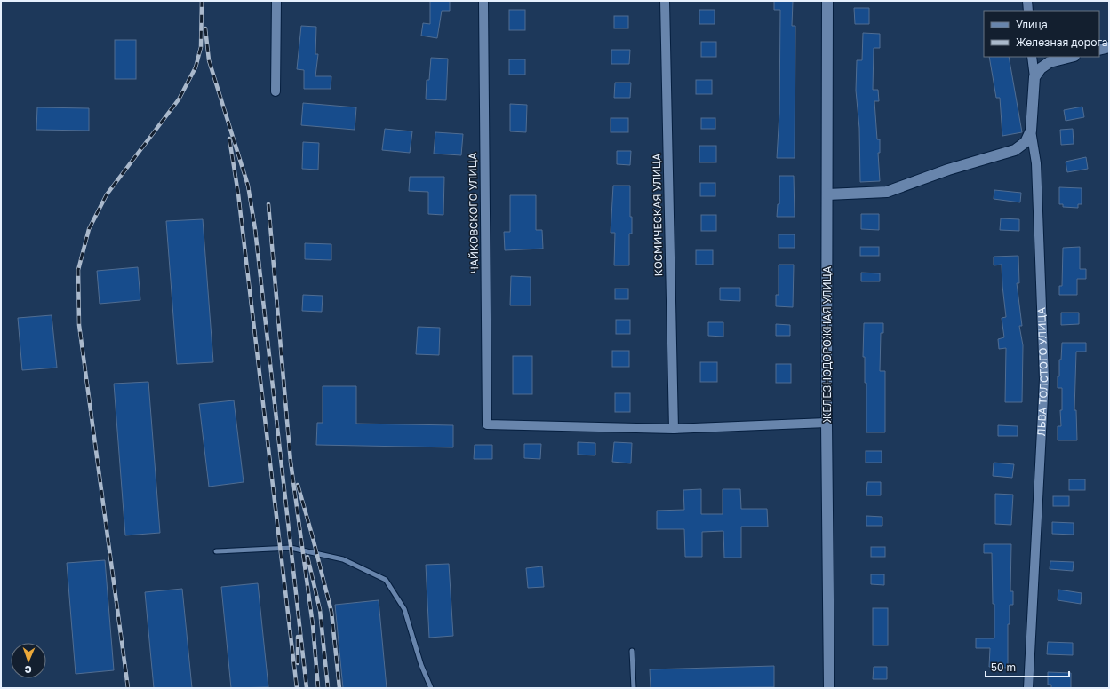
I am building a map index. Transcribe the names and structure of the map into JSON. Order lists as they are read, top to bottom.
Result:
{
  "streets": {
    "street": [
      "ЧАЙКОВСКОГО УЛИЦА",
      "КОСМИЧЕСКАЯ УЛИЦА",
      "ЖЕЛЕЗНОДОРОЖНАЯ УЛИЦА",
      "ЛЬВА ТОЛСТОГО УЛИЦА"
    ]
  },
  "crossings": [
    ["ЧАЙКОВСКОГО УЛИЦА", "КОСМИЧЕСКАЯ УЛИЦА"]
  ],
  "legend": ["Улица", "Железная дорога"],
  "scale_bar": "50 m",
  "north": "bottom"
}
